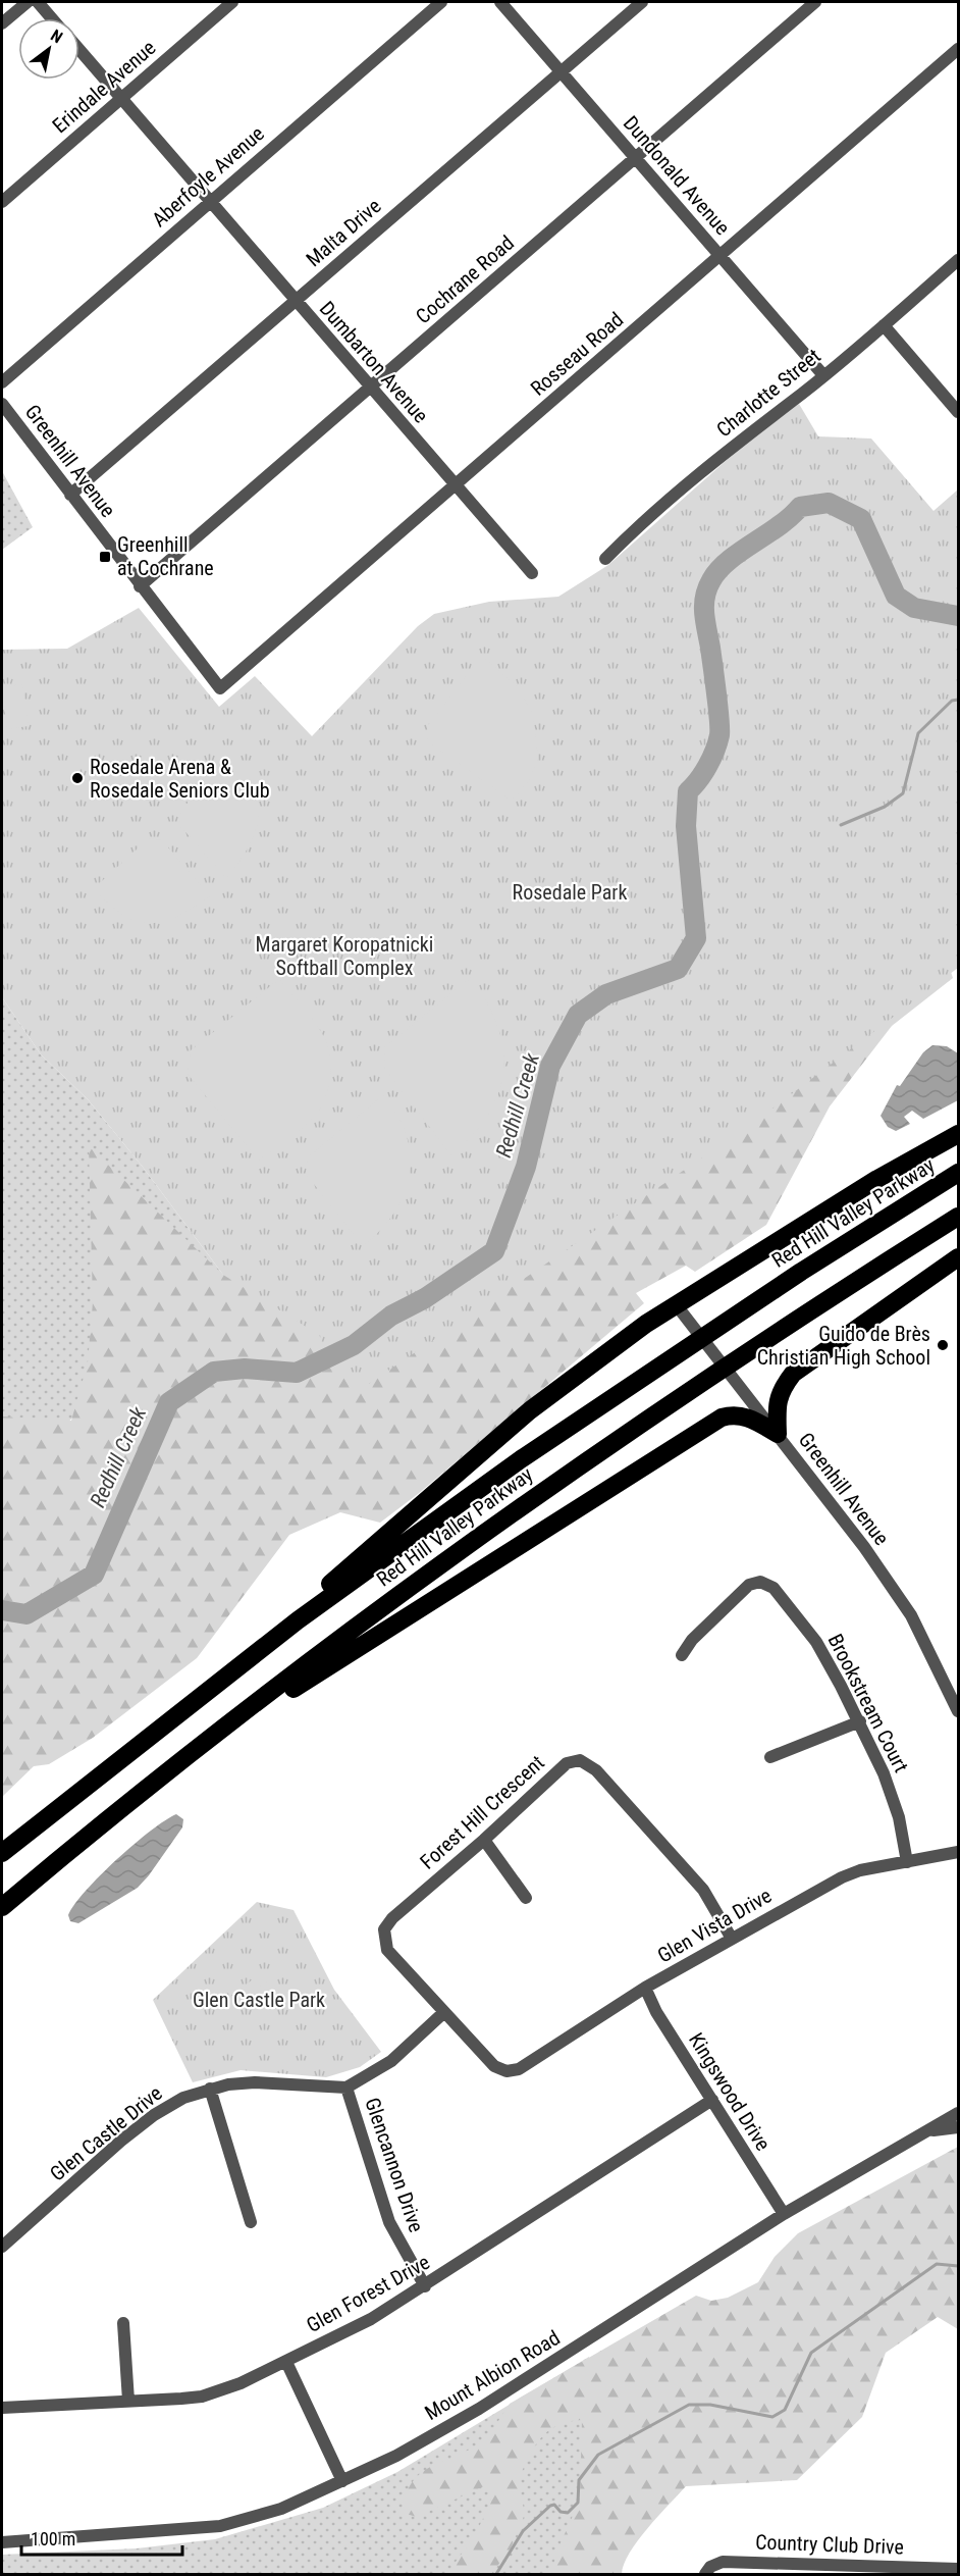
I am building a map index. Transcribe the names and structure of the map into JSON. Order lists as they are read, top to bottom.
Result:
{
  "streets": {
    "highway": ["Red Hill Valley Parkway"],
    "street": [
      "Erindale Avenue",
      "Dundonald Avenue",
      "Aberfoyle Avenue",
      "Malta Drive",
      "Cochrane Road",
      "Rosseau Road",
      "Dumbarton Avenue",
      "Charlotte Street",
      "Greenhill Avenue",
      "Brookstream Court",
      "Forest Hill Crescent",
      "Glen Vista Drive",
      "Kingswood Drive",
      "Glen Castle Drive",
      "Glencannon Drive",
      "Glen Forest Drive",
      "Mount Albion Road",
      "Country Club Drive"
    ]
  },
  "crossings": [
    ["Erindale Avenue", "Dumbarton Avenue"],
    ["Dundonald Avenue", "Malta Drive"],
    ["Dundonald Avenue", "Cochrane Road"],
    ["Dundonald Avenue", "Rosseau Road"],
    ["Dundonald Avenue", "Charlotte Street"],
    ["Aberfoyle Avenue", "Dumbarton Avenue"],
    ["Malta Drive", "Dumbarton Avenue"],
    ["Malta Drive", "Greenhill Avenue"],
    ["Cochrane Road", "Dumbarton Avenue"],
    ["Cochrane Road", "Greenhill Avenue"],
    ["Rosseau Road", "Dumbarton Avenue"],
    ["Rosseau Road", "Greenhill Avenue"],
    ["Brookstream Court", "Glen Vista Drive"],
    ["Forest Hill Crescent", "Glen Vista Drive"],
    ["Glen Vista Drive", "Kingswood Drive"],
    ["Kingswood Drive", "Glen Forest Drive"],
    ["Kingswood Drive", "Mount Albion Road"],
    ["Glen Castle Drive", "Glencannon Drive"],
    ["Glencannon Drive", "Glen Forest Drive"]
  ],
  "water": ["Redhill Creek"],
  "parks": ["Rosedale Park", "Margaret Koropatnicki Softball Complex", "Glen Castle Park"],
  "places": {
    "transit": ["Greenhill at Cochrane"],
    "other": ["Rosedale Arena & Rosedale Seniors Club", "Guido de Brès Christian High School"]
  },
  "scale_bar": "100 m",
  "north": "top right"
}
